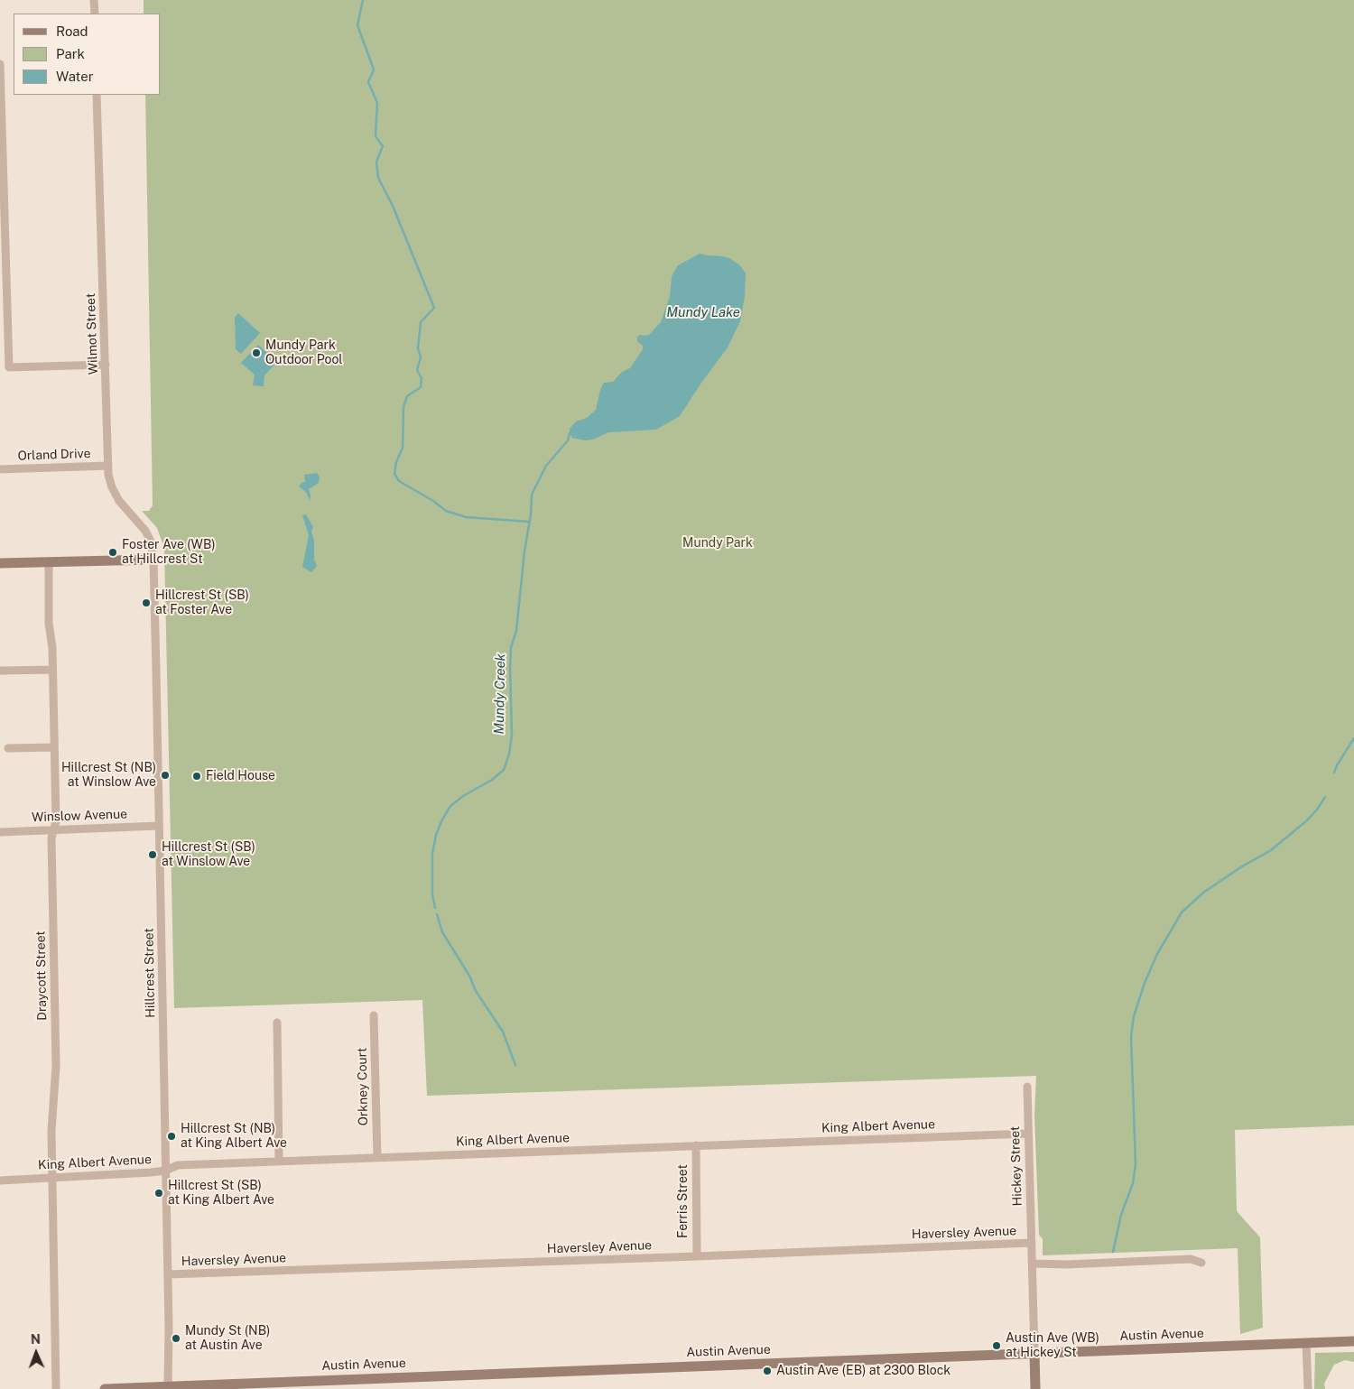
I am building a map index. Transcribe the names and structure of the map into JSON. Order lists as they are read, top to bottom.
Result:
{
  "streets": {
    "main road": ["Austin Avenue"],
    "street": [
      "Wilmot Street",
      "Orland Drive",
      "Winslow Avenue",
      "Hillcrest Street",
      "Draycott Street",
      "Orkney Court",
      "King Albert Avenue",
      "Hickey Street",
      "Ferris Street",
      "Haversley Avenue"
    ]
  },
  "crossings": [
    ["Wilmot Street", "Orland Drive"],
    ["Wilmot Street", "Hillcrest Street"],
    ["Winslow Avenue", "Hillcrest Street"],
    ["Winslow Avenue", "Draycott Street"],
    ["Hillcrest Street", "King Albert Avenue"],
    ["Hillcrest Street", "Haversley Avenue"],
    ["Hillcrest Street", "Austin Avenue"],
    ["Draycott Street", "King Albert Avenue"],
    ["Orkney Court", "King Albert Avenue"],
    ["King Albert Avenue", "Hickey Street"],
    ["King Albert Avenue", "Ferris Street"],
    ["Hickey Street", "Haversley Avenue"],
    ["Hickey Street", "Austin Avenue"],
    ["Ferris Street", "Haversley Avenue"]
  ],
  "water": ["Mundy Lake", "Mundy Creek"],
  "parks": ["Mundy Park"],
  "places": [
    "Mundy Park Outdoor Pool",
    "Foster Ave (WB) at Hillcrest St",
    "Hillcrest St (SB) at Foster Ave",
    "Hillcrest St (NB) at Winslow Ave",
    "Field House",
    "Hillcrest St (SB) at Winslow Ave",
    "Hillcrest St (NB) at King Albert Ave",
    "Hillcrest St (SB) at King Albert Ave",
    "Mundy St (NB) at Austin Ave",
    "Austin Ave (WB) at Hickey St",
    "Austin Ave (EB) at 2300 Block"
  ],
  "legend": ["Road", "Park", "Water"],
  "north": "top"
}
